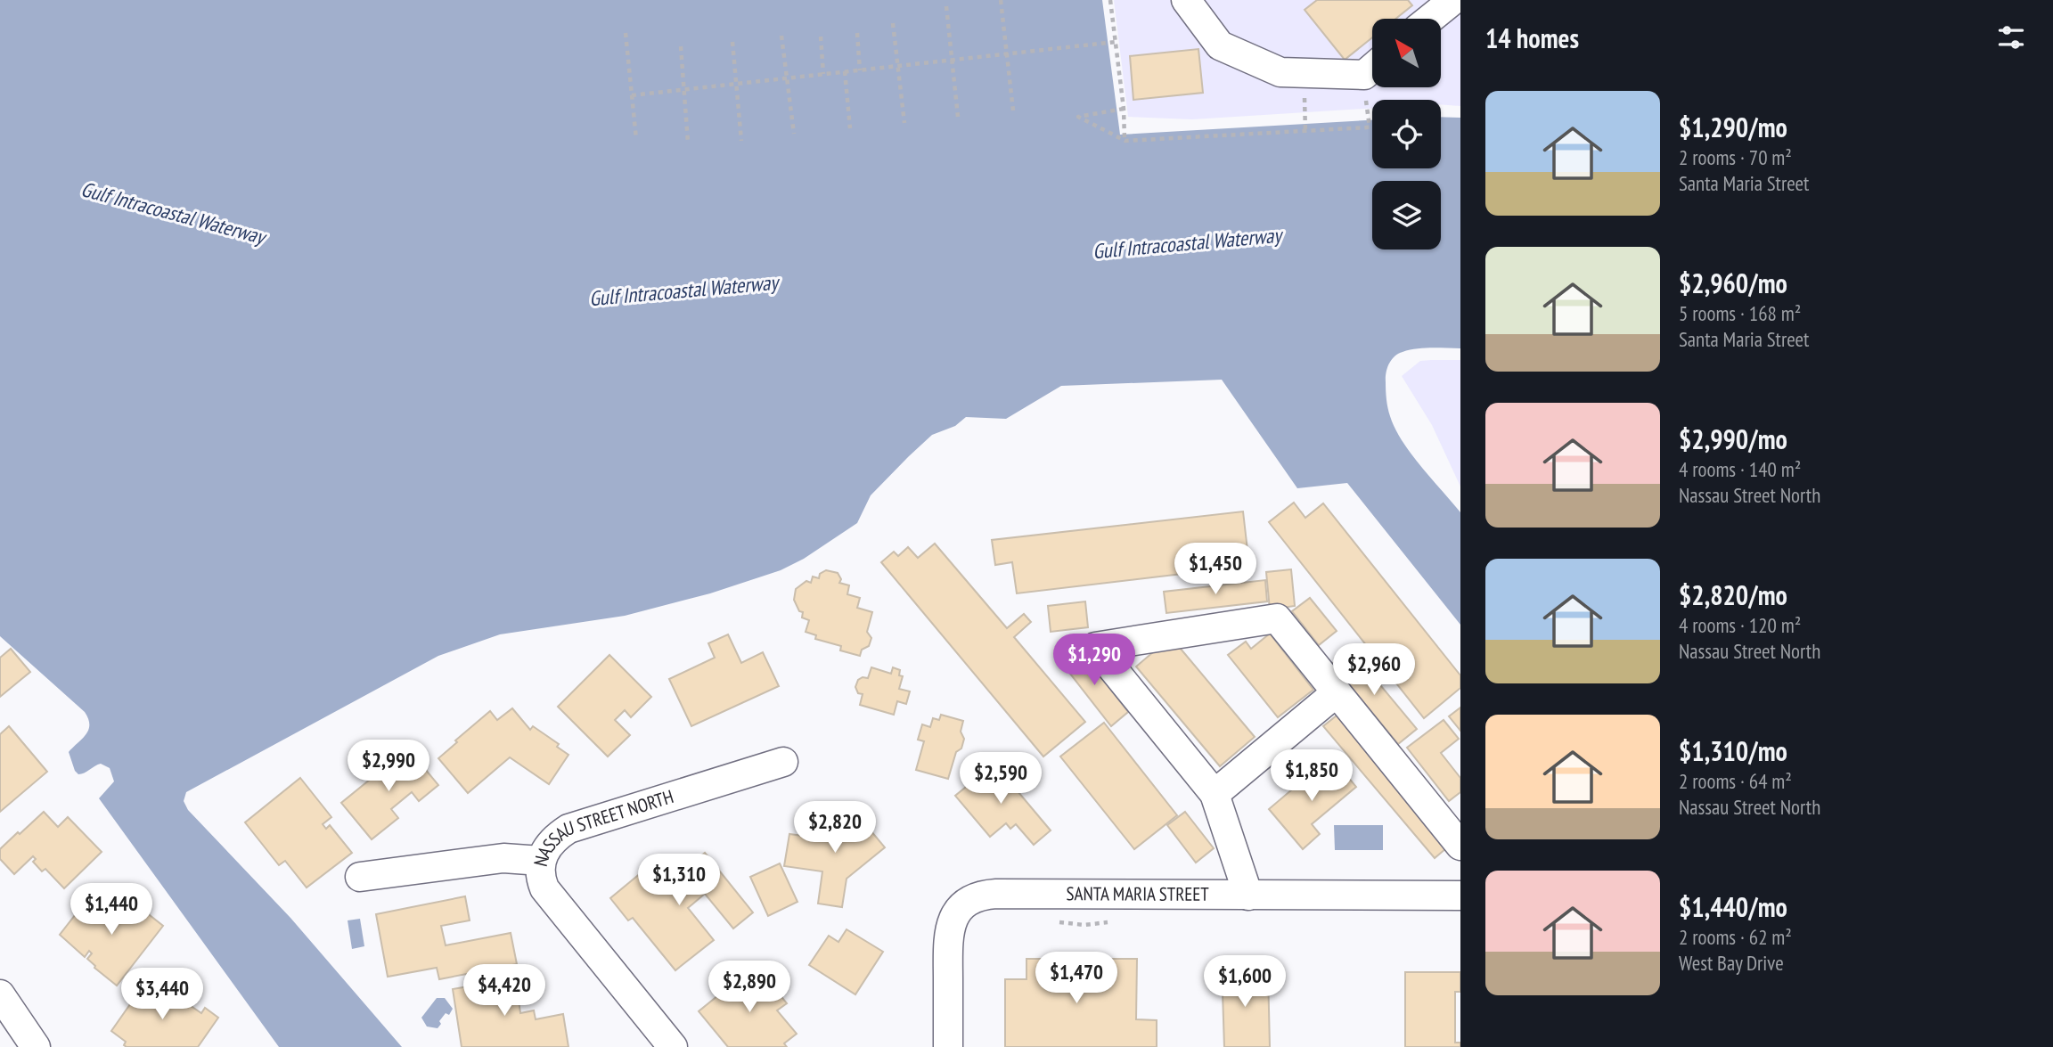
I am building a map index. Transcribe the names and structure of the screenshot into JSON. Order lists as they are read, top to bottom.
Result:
{
  "streets": {
    "street": ["NASSAU STREET NORTH", "SANTA MARIA STREET"]
  },
  "water": ["Gulf Intracoastal Waterway"],
  "north": "top left",
  "page": {
    "heading": "14 homes",
    "list": [
      {
        "name": "$1,290/mo",
        "note": "2 rooms · 70 m² · Santa Maria Street"
      },
      {
        "name": "$2,960/mo",
        "note": "5 rooms · 168 m² · Santa Maria Street"
      },
      {
        "name": "$2,990/mo",
        "note": "4 rooms · 140 m² · Nassau Street North"
      },
      {
        "name": "$2,820/mo",
        "note": "4 rooms · 120 m² · Nassau Street North"
      },
      {
        "name": "$1,310/mo",
        "note": "2 rooms · 64 m² · Nassau Street North"
      },
      {
        "name": "$1,440/mo",
        "note": "2 rooms · 62 m² · West Bay Drive"
      }
    ],
    "price": [
      "$1,450",
      "$1,290",
      "$2,960",
      "$2,990",
      "$1,850",
      "$2,590",
      "$2,820",
      "$1,310",
      "$1,440",
      "$1,470",
      "$1,600",
      "$2,890",
      "$4,420",
      "$3,440"
    ]
  }
}
